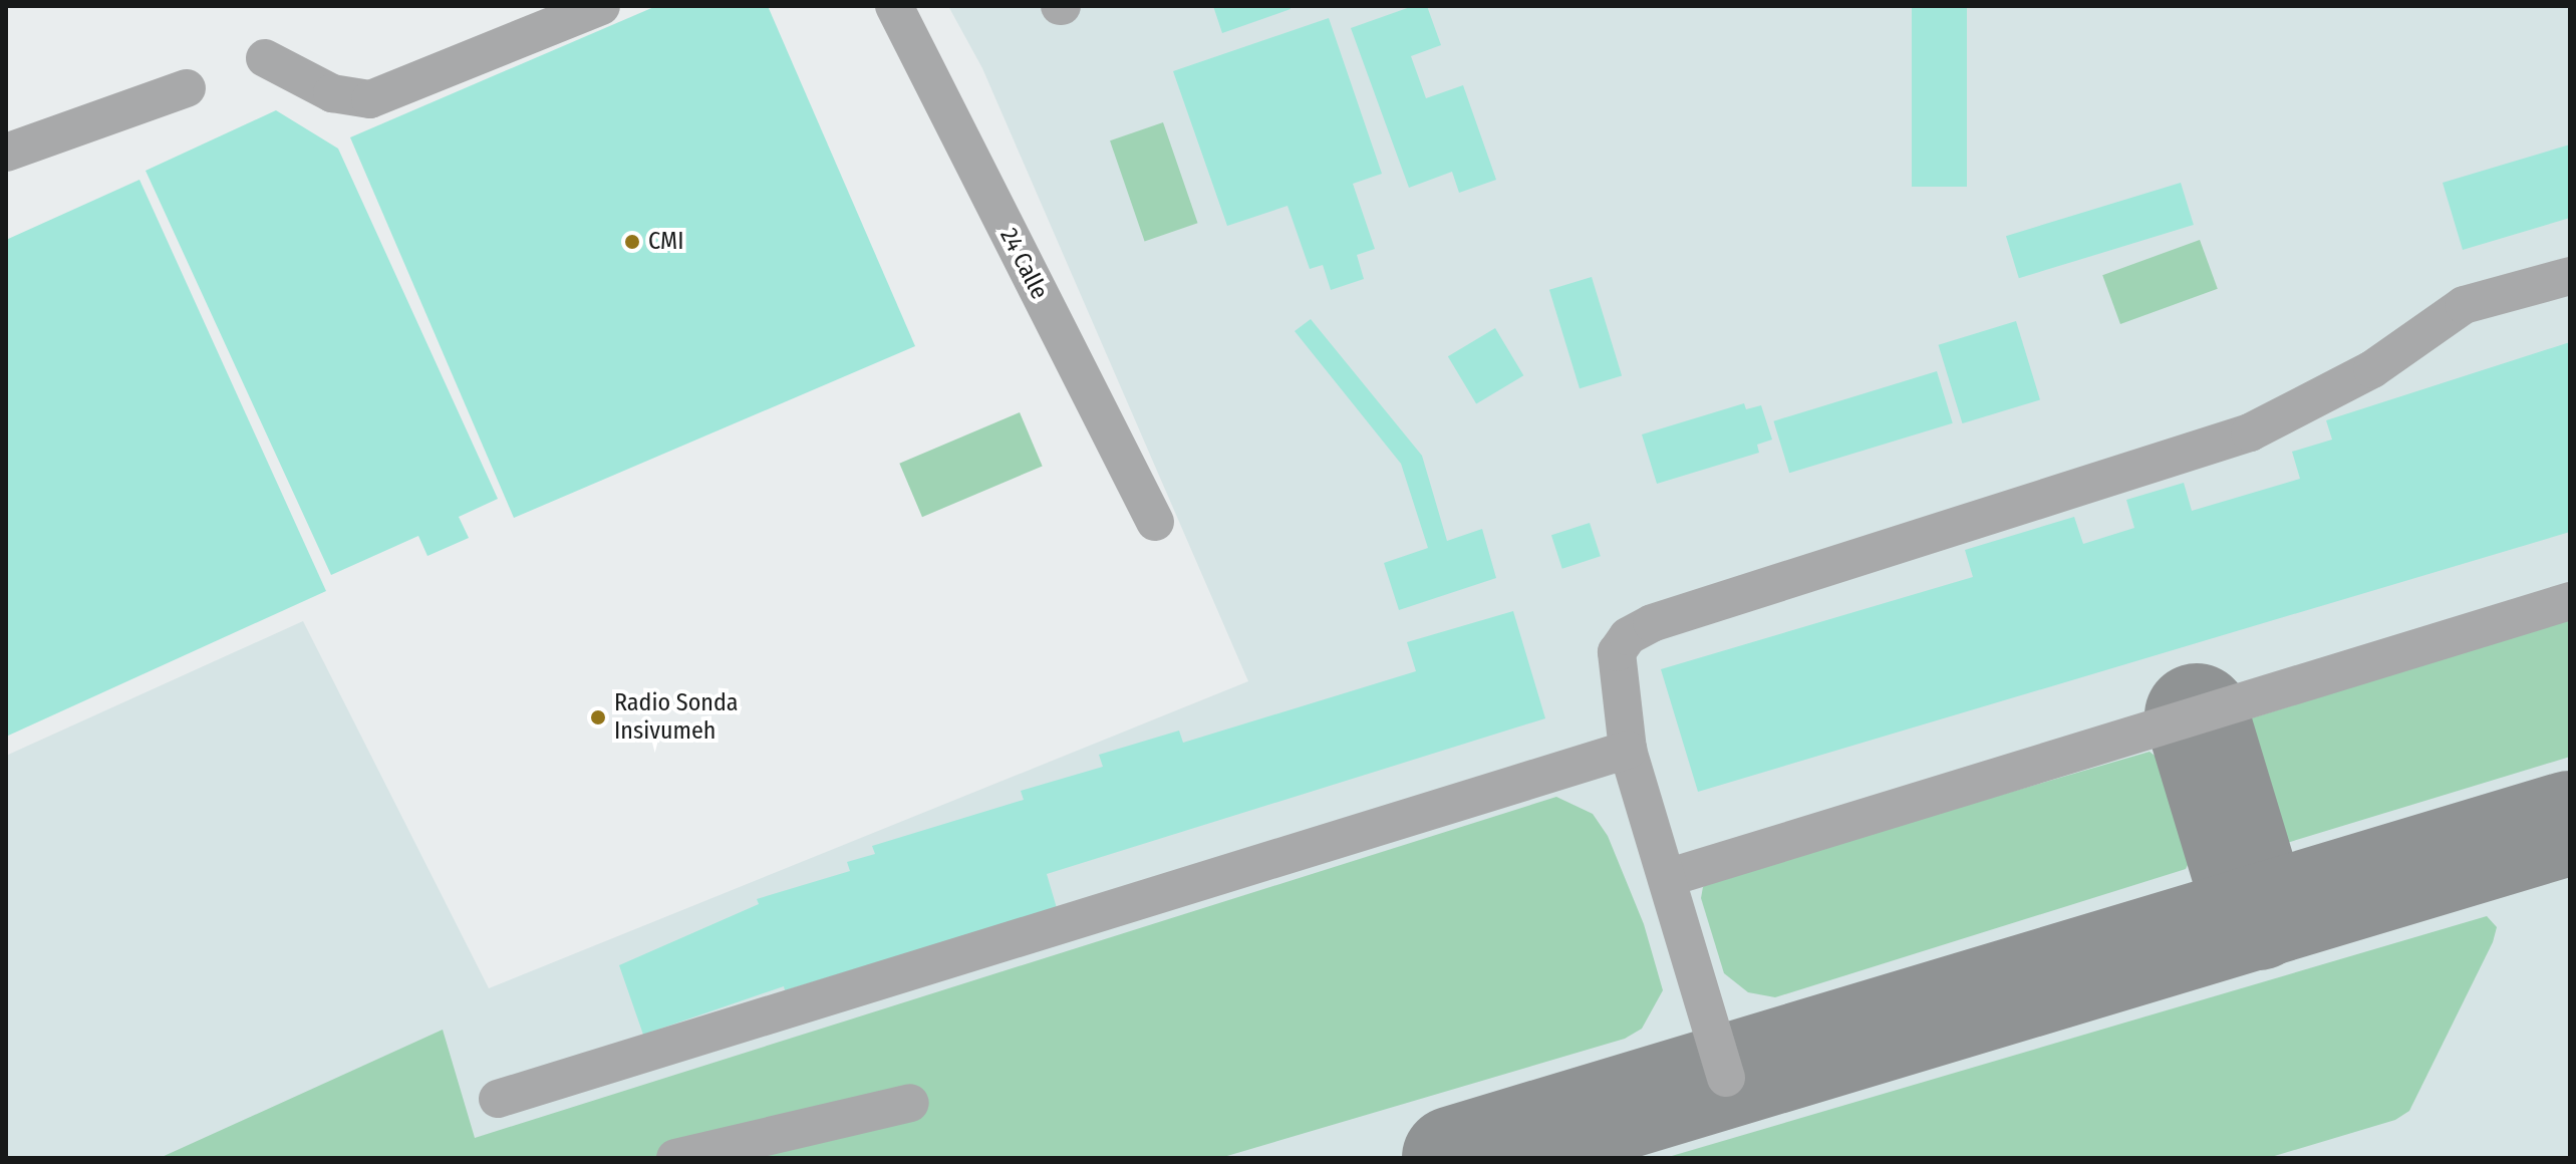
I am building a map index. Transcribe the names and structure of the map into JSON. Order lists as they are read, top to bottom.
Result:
{
  "streets": {
    "street": ["24 Calle"]
  },
  "places": ["CMI", "Radio Sonda Insivumeh"]
}
